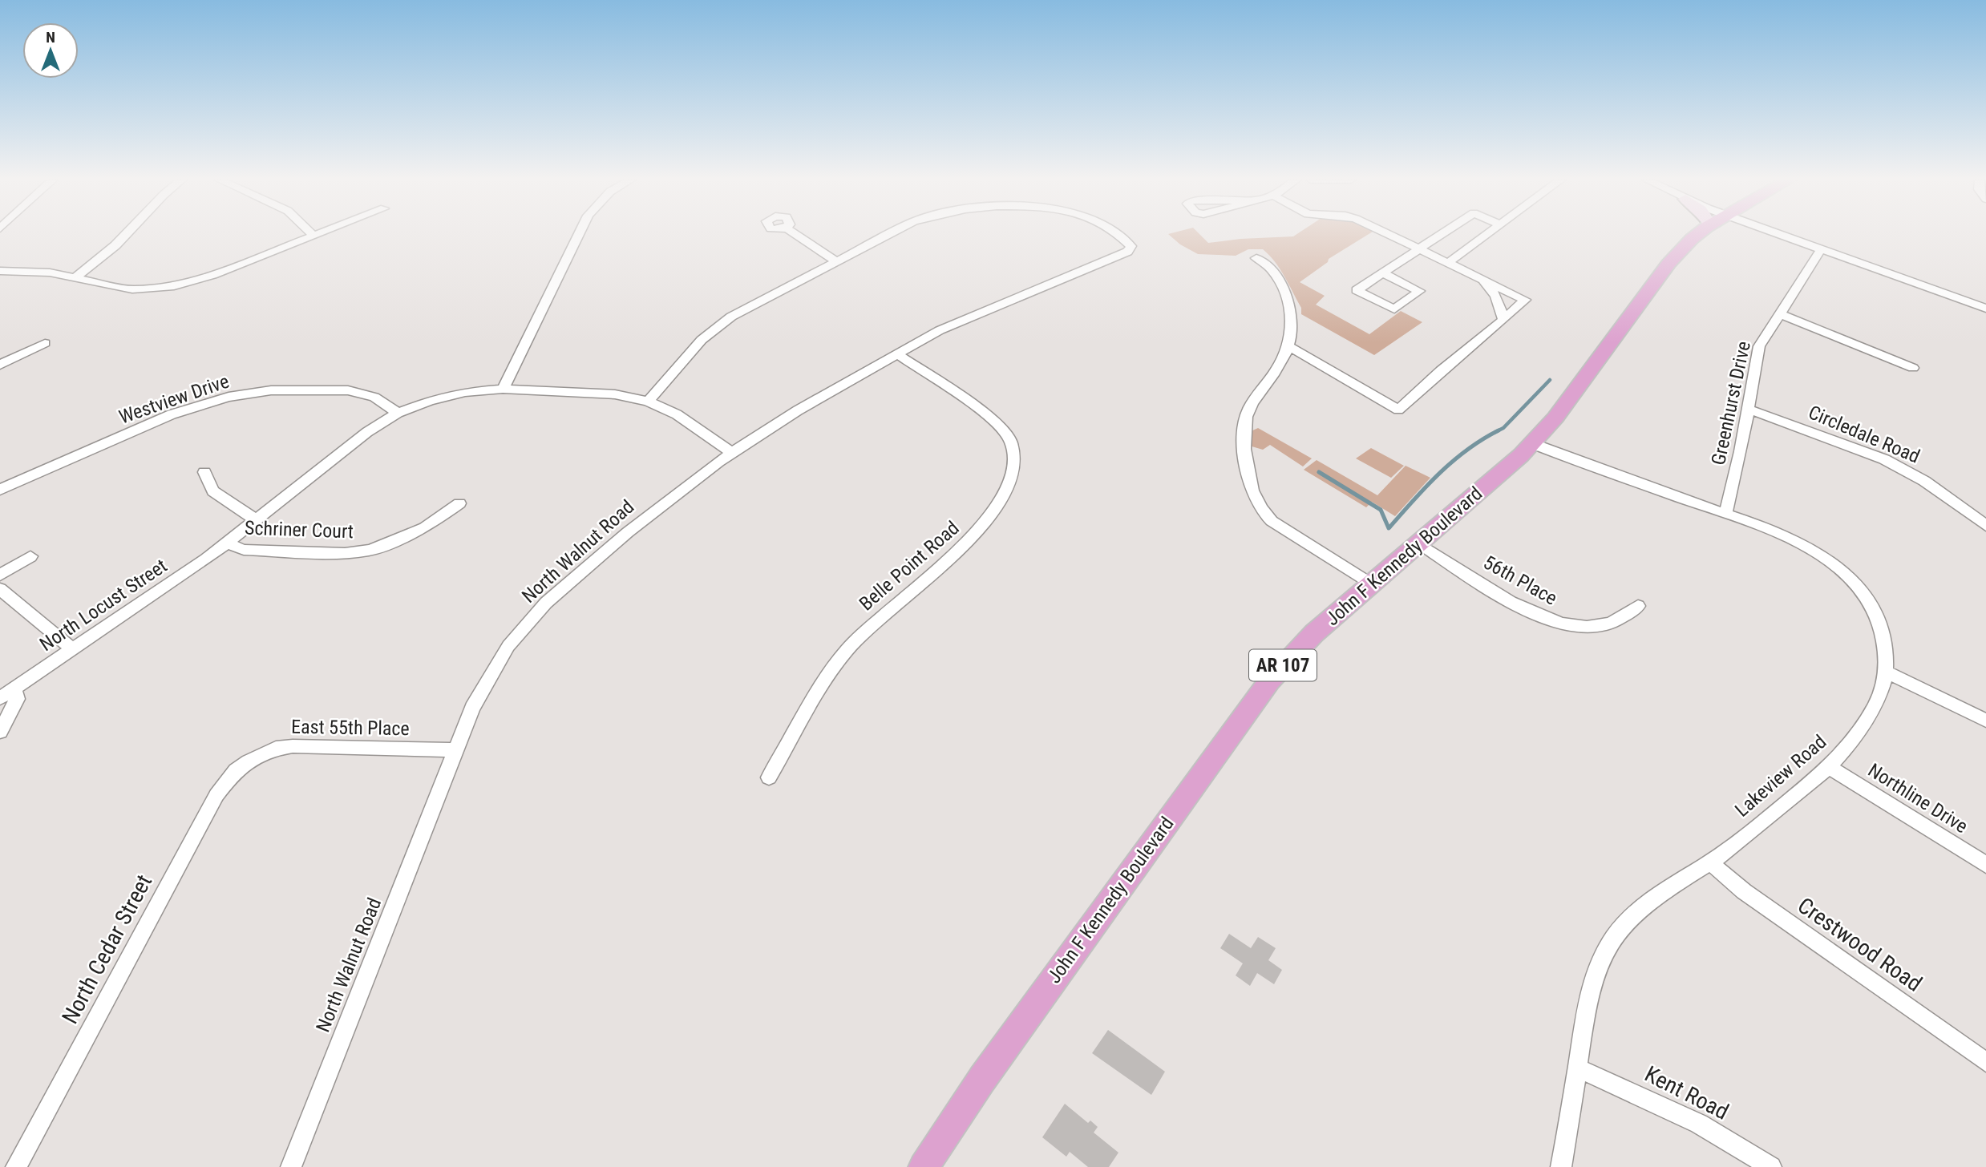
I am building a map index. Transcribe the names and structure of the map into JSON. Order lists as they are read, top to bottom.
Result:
{
  "streets": {
    "main road": ["John F Kennedy Boulevard", "AR 107"],
    "street": [
      "Westview Drive",
      "Greenhurst Drive",
      "Circledale Road",
      "Schriner Court",
      "North Walnut Road",
      "Belle Point Road",
      "56th Place",
      "North Locust Street",
      "East 55th Place",
      "Lakeview Road",
      "Northline Drive",
      "Crestwood Road",
      "North Cedar Street",
      "Kent Road"
    ]
  },
  "crossings": [
    ["Greenhurst Drive", "Circledale Road"],
    ["Greenhurst Drive", "Lakeview Road"],
    ["Schriner Court", "North Locust Street"],
    ["North Walnut Road", "Belle Point Road"],
    ["North Walnut Road", "East 55th Place"],
    ["John F Kennedy Boulevard", "56th Place"],
    ["John F Kennedy Boulevard", "Lakeview Road"],
    ["East 55th Place", "North Cedar Street"],
    ["Lakeview Road", "Northline Drive"],
    ["Lakeview Road", "Crestwood Road"],
    ["Lakeview Road", "Kent Road"]
  ],
  "north": "top"
}
